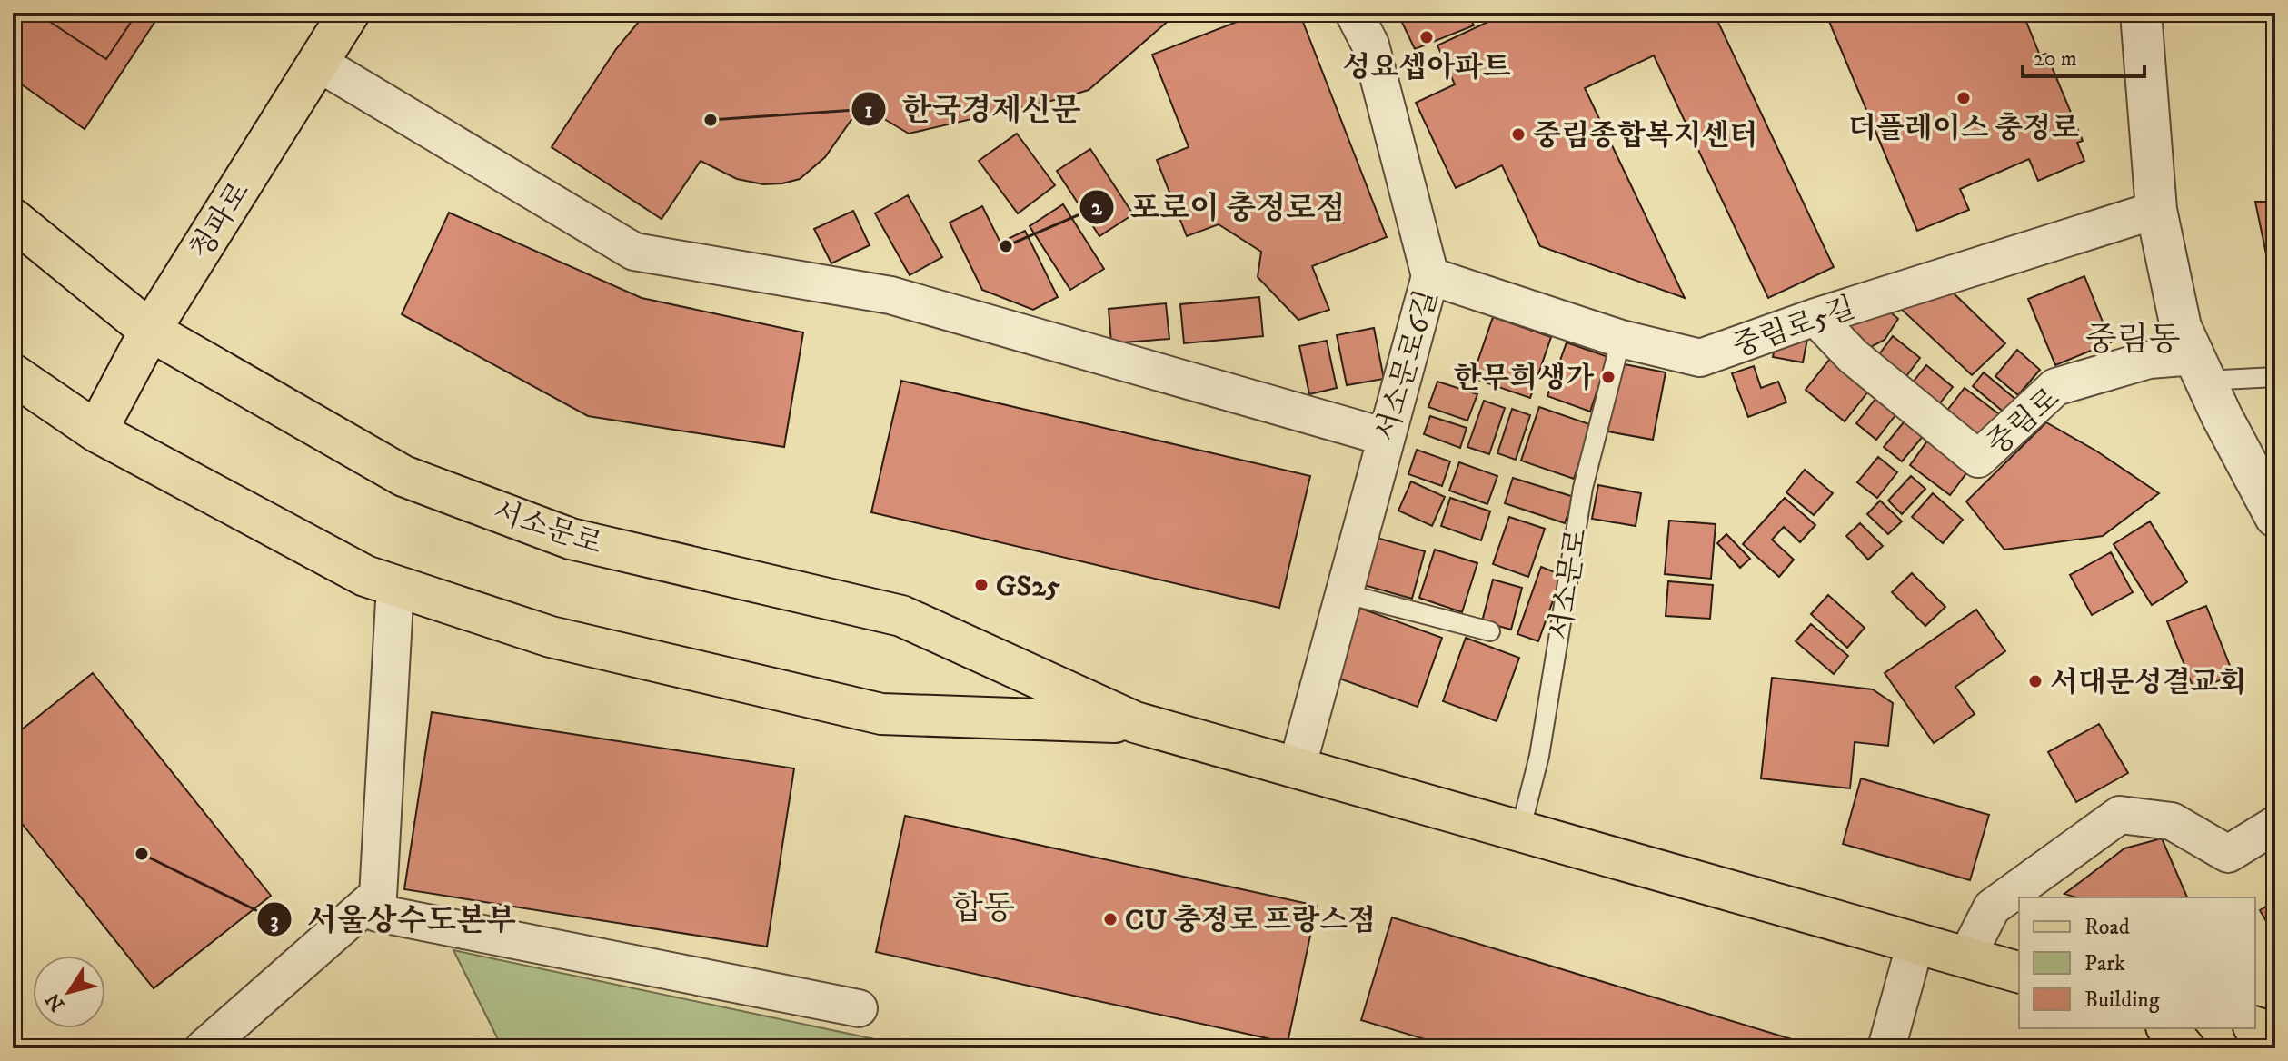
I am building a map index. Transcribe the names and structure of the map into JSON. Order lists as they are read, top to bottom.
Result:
{
  "streets": {
    "main road": ["청파로", "서소문로"],
    "street": ["중림로5길", "서소문로6길", "중림로"]
  },
  "crossings": [
    ["청파로", "서소문로"],
    ["중림로5길", "서소문로6길"],
    ["중림로5길", "중림로"],
    ["중림로5길", "서소문로"],
    ["서소문로6길", "서소문로"]
  ],
  "districts": ["중림동", "합동"],
  "places": [
    "성요셉아파트",
    "더플레이스 충정로",
    "한국경제신문",
    "중림종합복지센터",
    "포로이 충정로점",
    "한무희생가",
    "GS25",
    "서대문성결교회",
    "서울상수도본부",
    "CU 충정로 프랑스점"
  ],
  "legend": ["Road", "Park", "Building"],
  "scale_bar": "20 m",
  "north": "bottom left"
}
